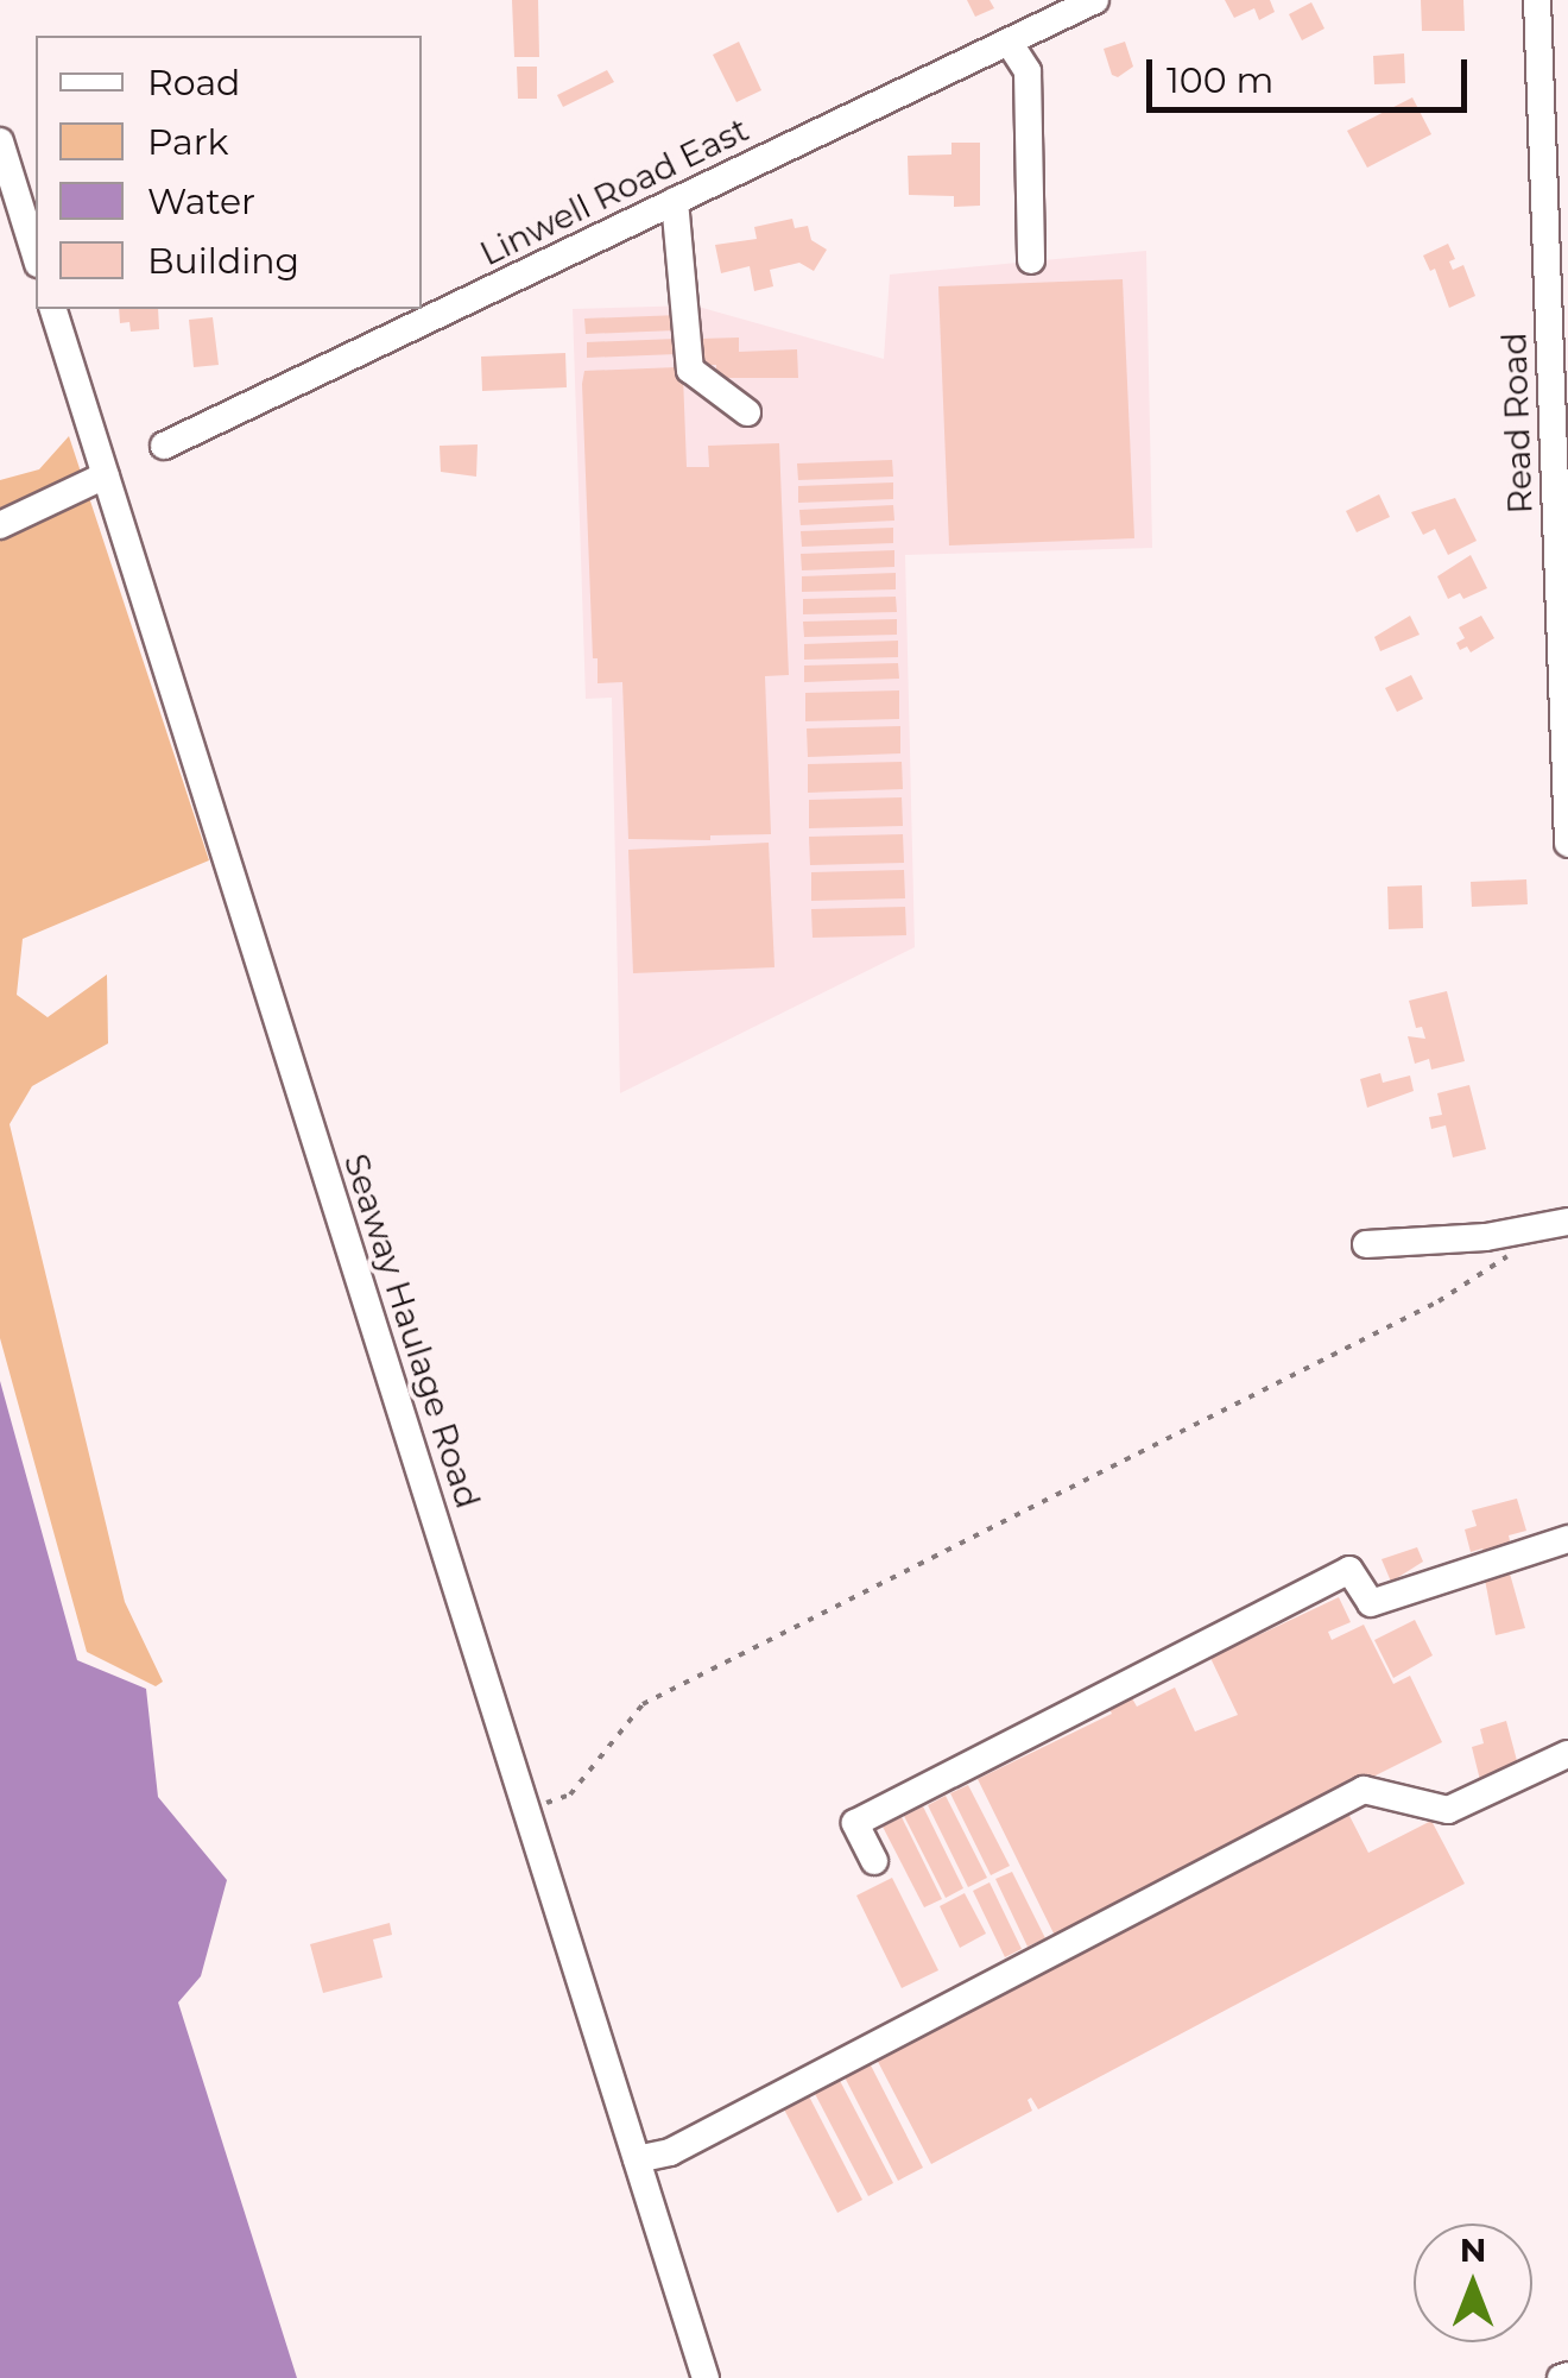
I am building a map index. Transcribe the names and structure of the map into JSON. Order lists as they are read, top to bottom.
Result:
{
  "streets": {
    "street": ["Linwell Road East", "Read Road", "Seaway Haulage Road"]
  },
  "legend": [
    "Road",
    "Park",
    "Water",
    "Building"
  ],
  "scale_bar": "100 m",
  "north": "top"
}
